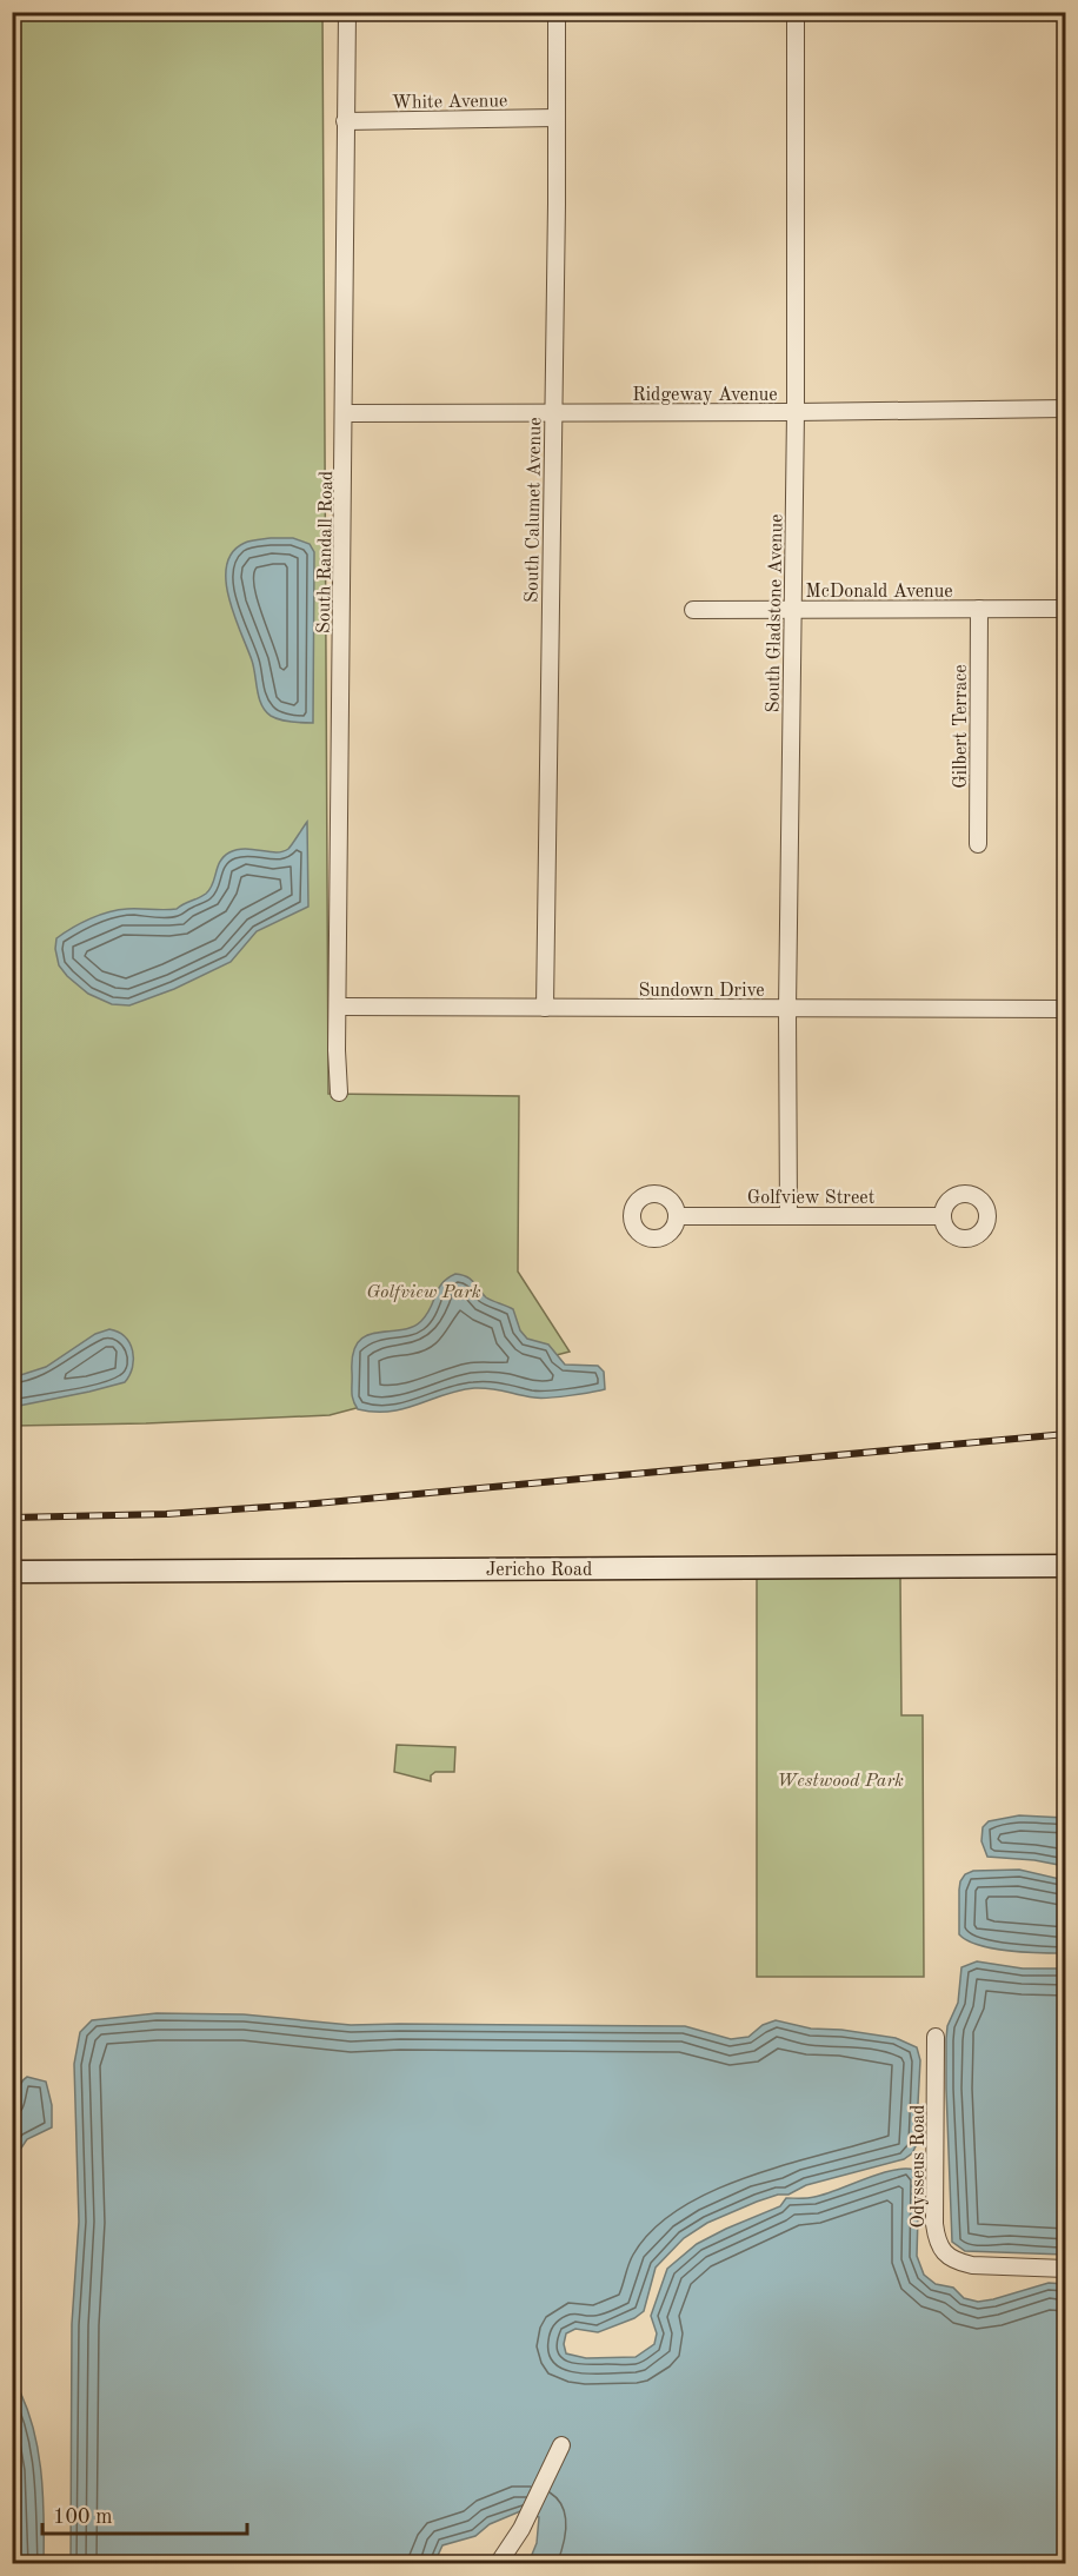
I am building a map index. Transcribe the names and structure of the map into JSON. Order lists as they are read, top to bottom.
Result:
{
  "streets": {
    "main road": ["Jericho Road"],
    "street": [
      "White Avenue",
      "Ridgeway Avenue",
      "South Calumet Avenue",
      "South Randall Road",
      "McDonald Avenue",
      "South Gladstone Avenue",
      "Gilbert Terrace",
      "Sundown Drive",
      "Golfview Street",
      "Odysseus Road"
    ]
  },
  "crossings": [
    ["White Avenue", "South Calumet Avenue"],
    ["White Avenue", "South Randall Road"],
    ["Ridgeway Avenue", "South Calumet Avenue"],
    ["Ridgeway Avenue", "South Randall Road"],
    ["Ridgeway Avenue", "South Gladstone Avenue"],
    ["South Calumet Avenue", "Sundown Drive"],
    ["South Randall Road", "Sundown Drive"],
    ["McDonald Avenue", "South Gladstone Avenue"],
    ["McDonald Avenue", "Gilbert Terrace"],
    ["South Gladstone Avenue", "Sundown Drive"],
    ["South Gladstone Avenue", "Golfview Street"]
  ],
  "parks": ["Golfview Park", "Westwood Park"],
  "scale_bar": "100 m"
}
